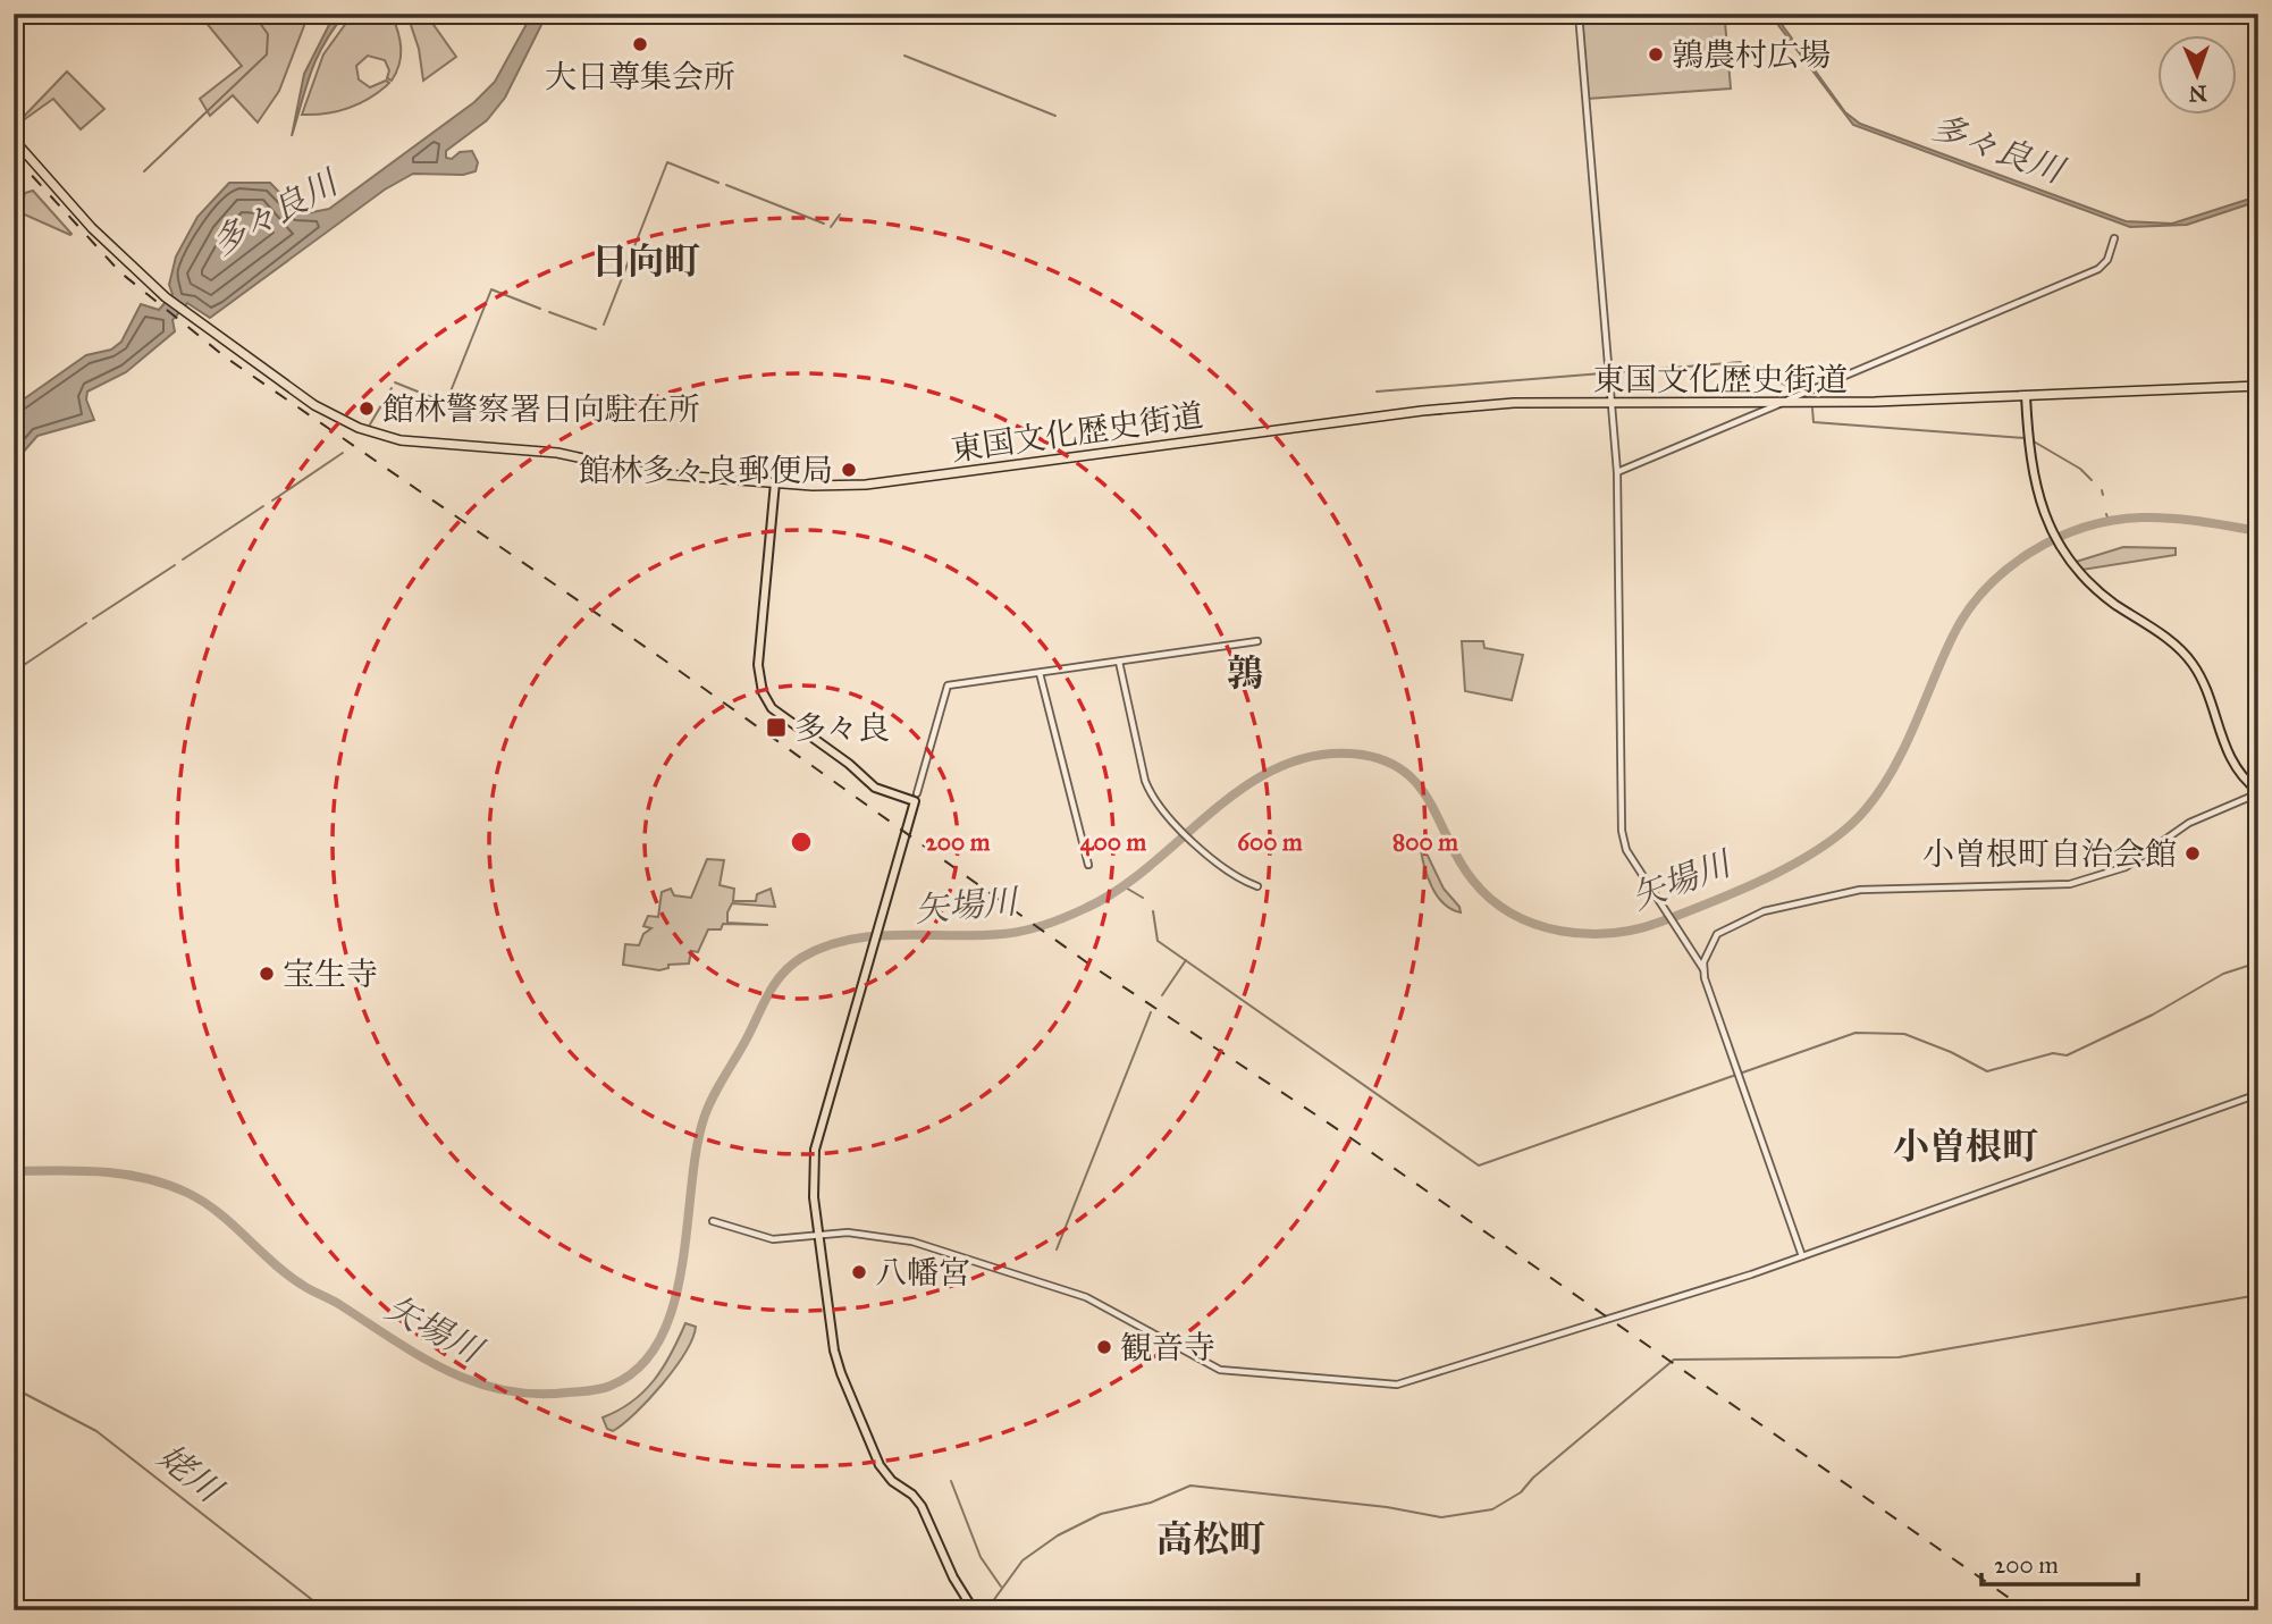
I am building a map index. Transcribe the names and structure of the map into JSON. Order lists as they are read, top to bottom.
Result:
{
  "streets": {
    "highway": ["東国文化歴史街道"]
  },
  "districts": [
    "日向町",
    "鶉",
    "小曽根町",
    "高松町"
  ],
  "water": ["多々良川", "矢場川", "姥川"],
  "places": {
    "other": [
      "大日尊集会所",
      "鶉農村広場",
      "館林警察署日向駐在所",
      "館林多々良郵便局",
      "小曽根町自治会館",
      "宝生寺",
      "八幡宮",
      "観音寺"
    ],
    "transit": ["多々良"]
  },
  "scale_bar": "200 m",
  "north": "bottom",
  "rings": [
    "200 m",
    "400 m",
    "600 m",
    "800 m"
  ]
}
